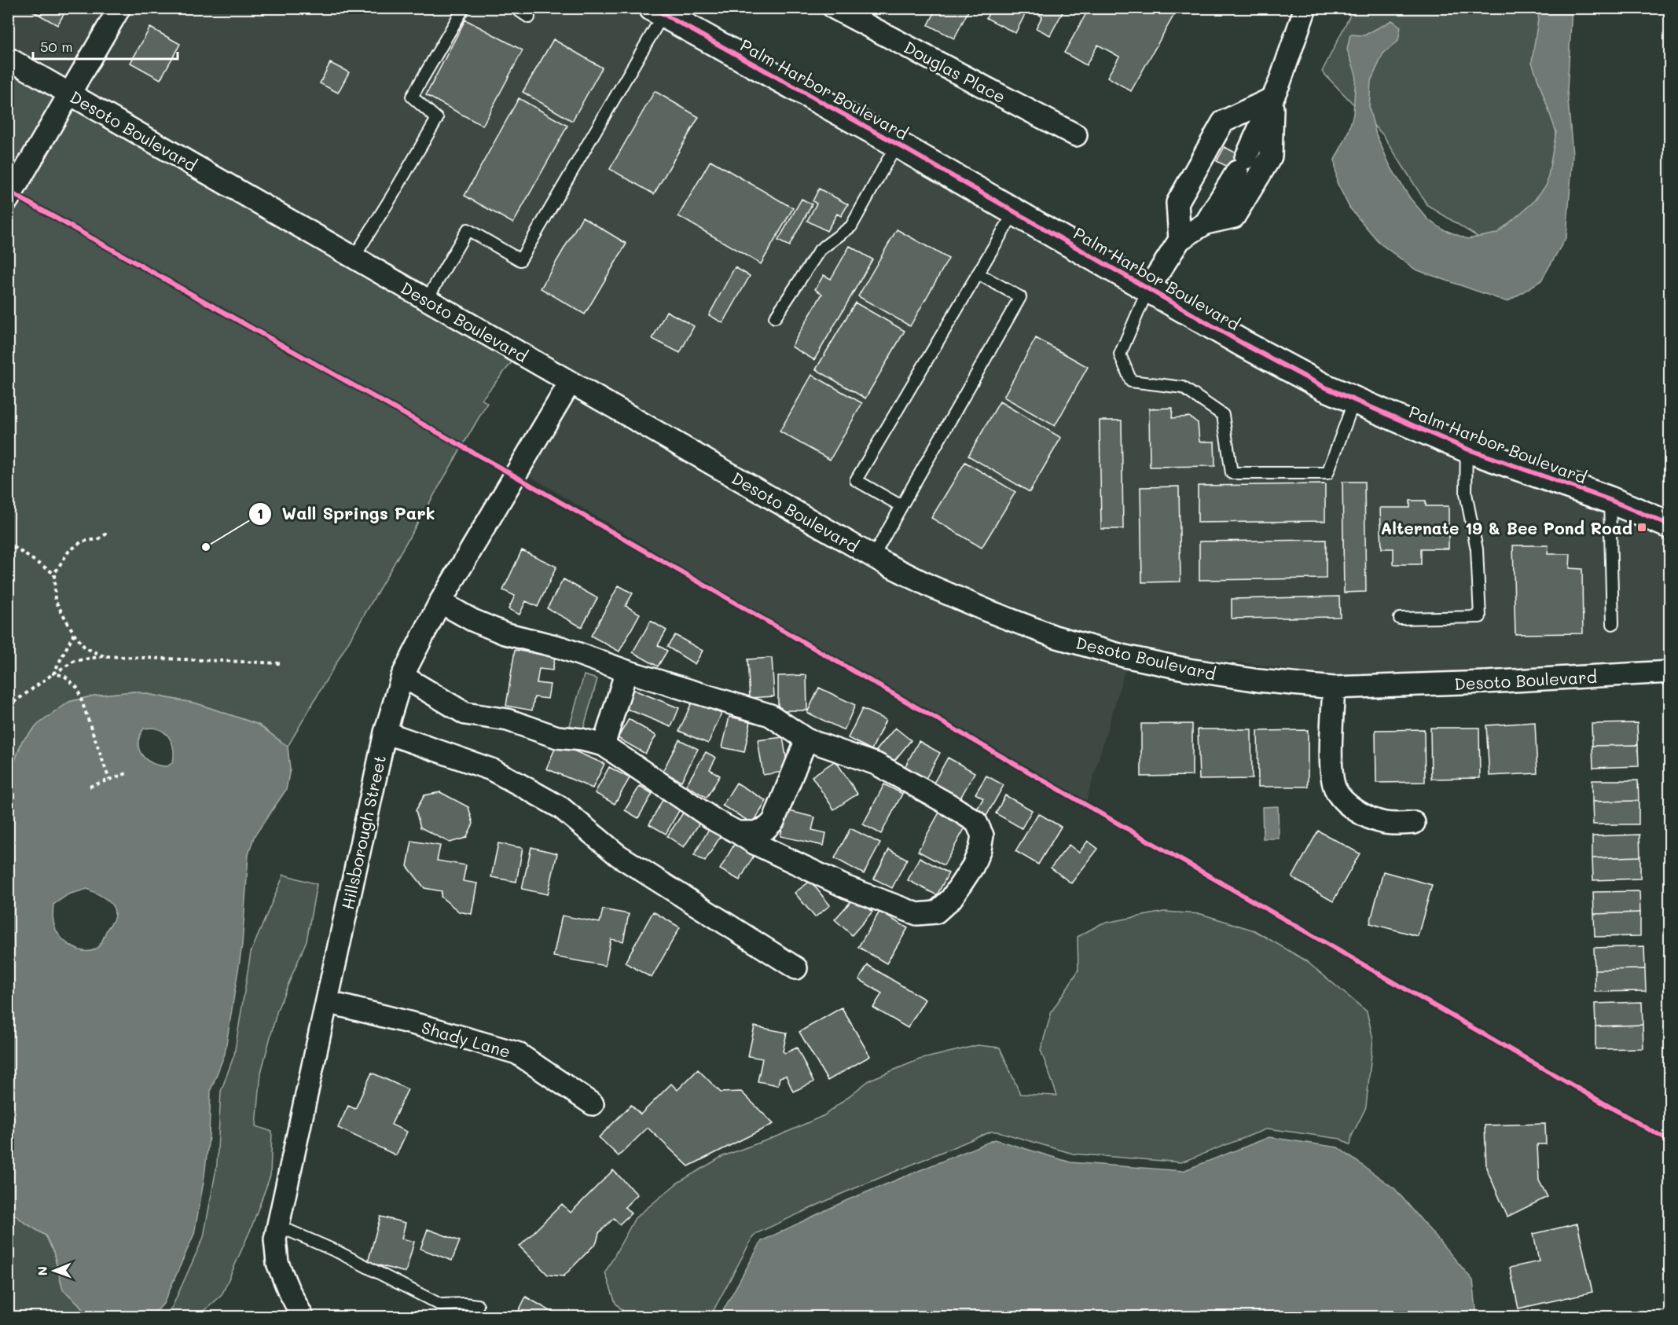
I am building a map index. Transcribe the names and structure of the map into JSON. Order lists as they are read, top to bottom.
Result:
{
  "streets": {
    "main road": ["Palm Harbor Boulevard"],
    "street": [
      "Douglas Place",
      "Desoto Boulevard",
      "Hillsborough Street",
      "Shady Lane"
    ]
  },
  "crossings": [
    ["Desoto Boulevard", "Hillsborough Street"],
    ["Hillsborough Street", "Shady Lane"]
  ],
  "places": {
    "transit": ["Alternate 19 & Bee Pond Road"],
    "other": ["Wall Springs Park"]
  },
  "scale_bar": "50 m",
  "north": "left"
}
